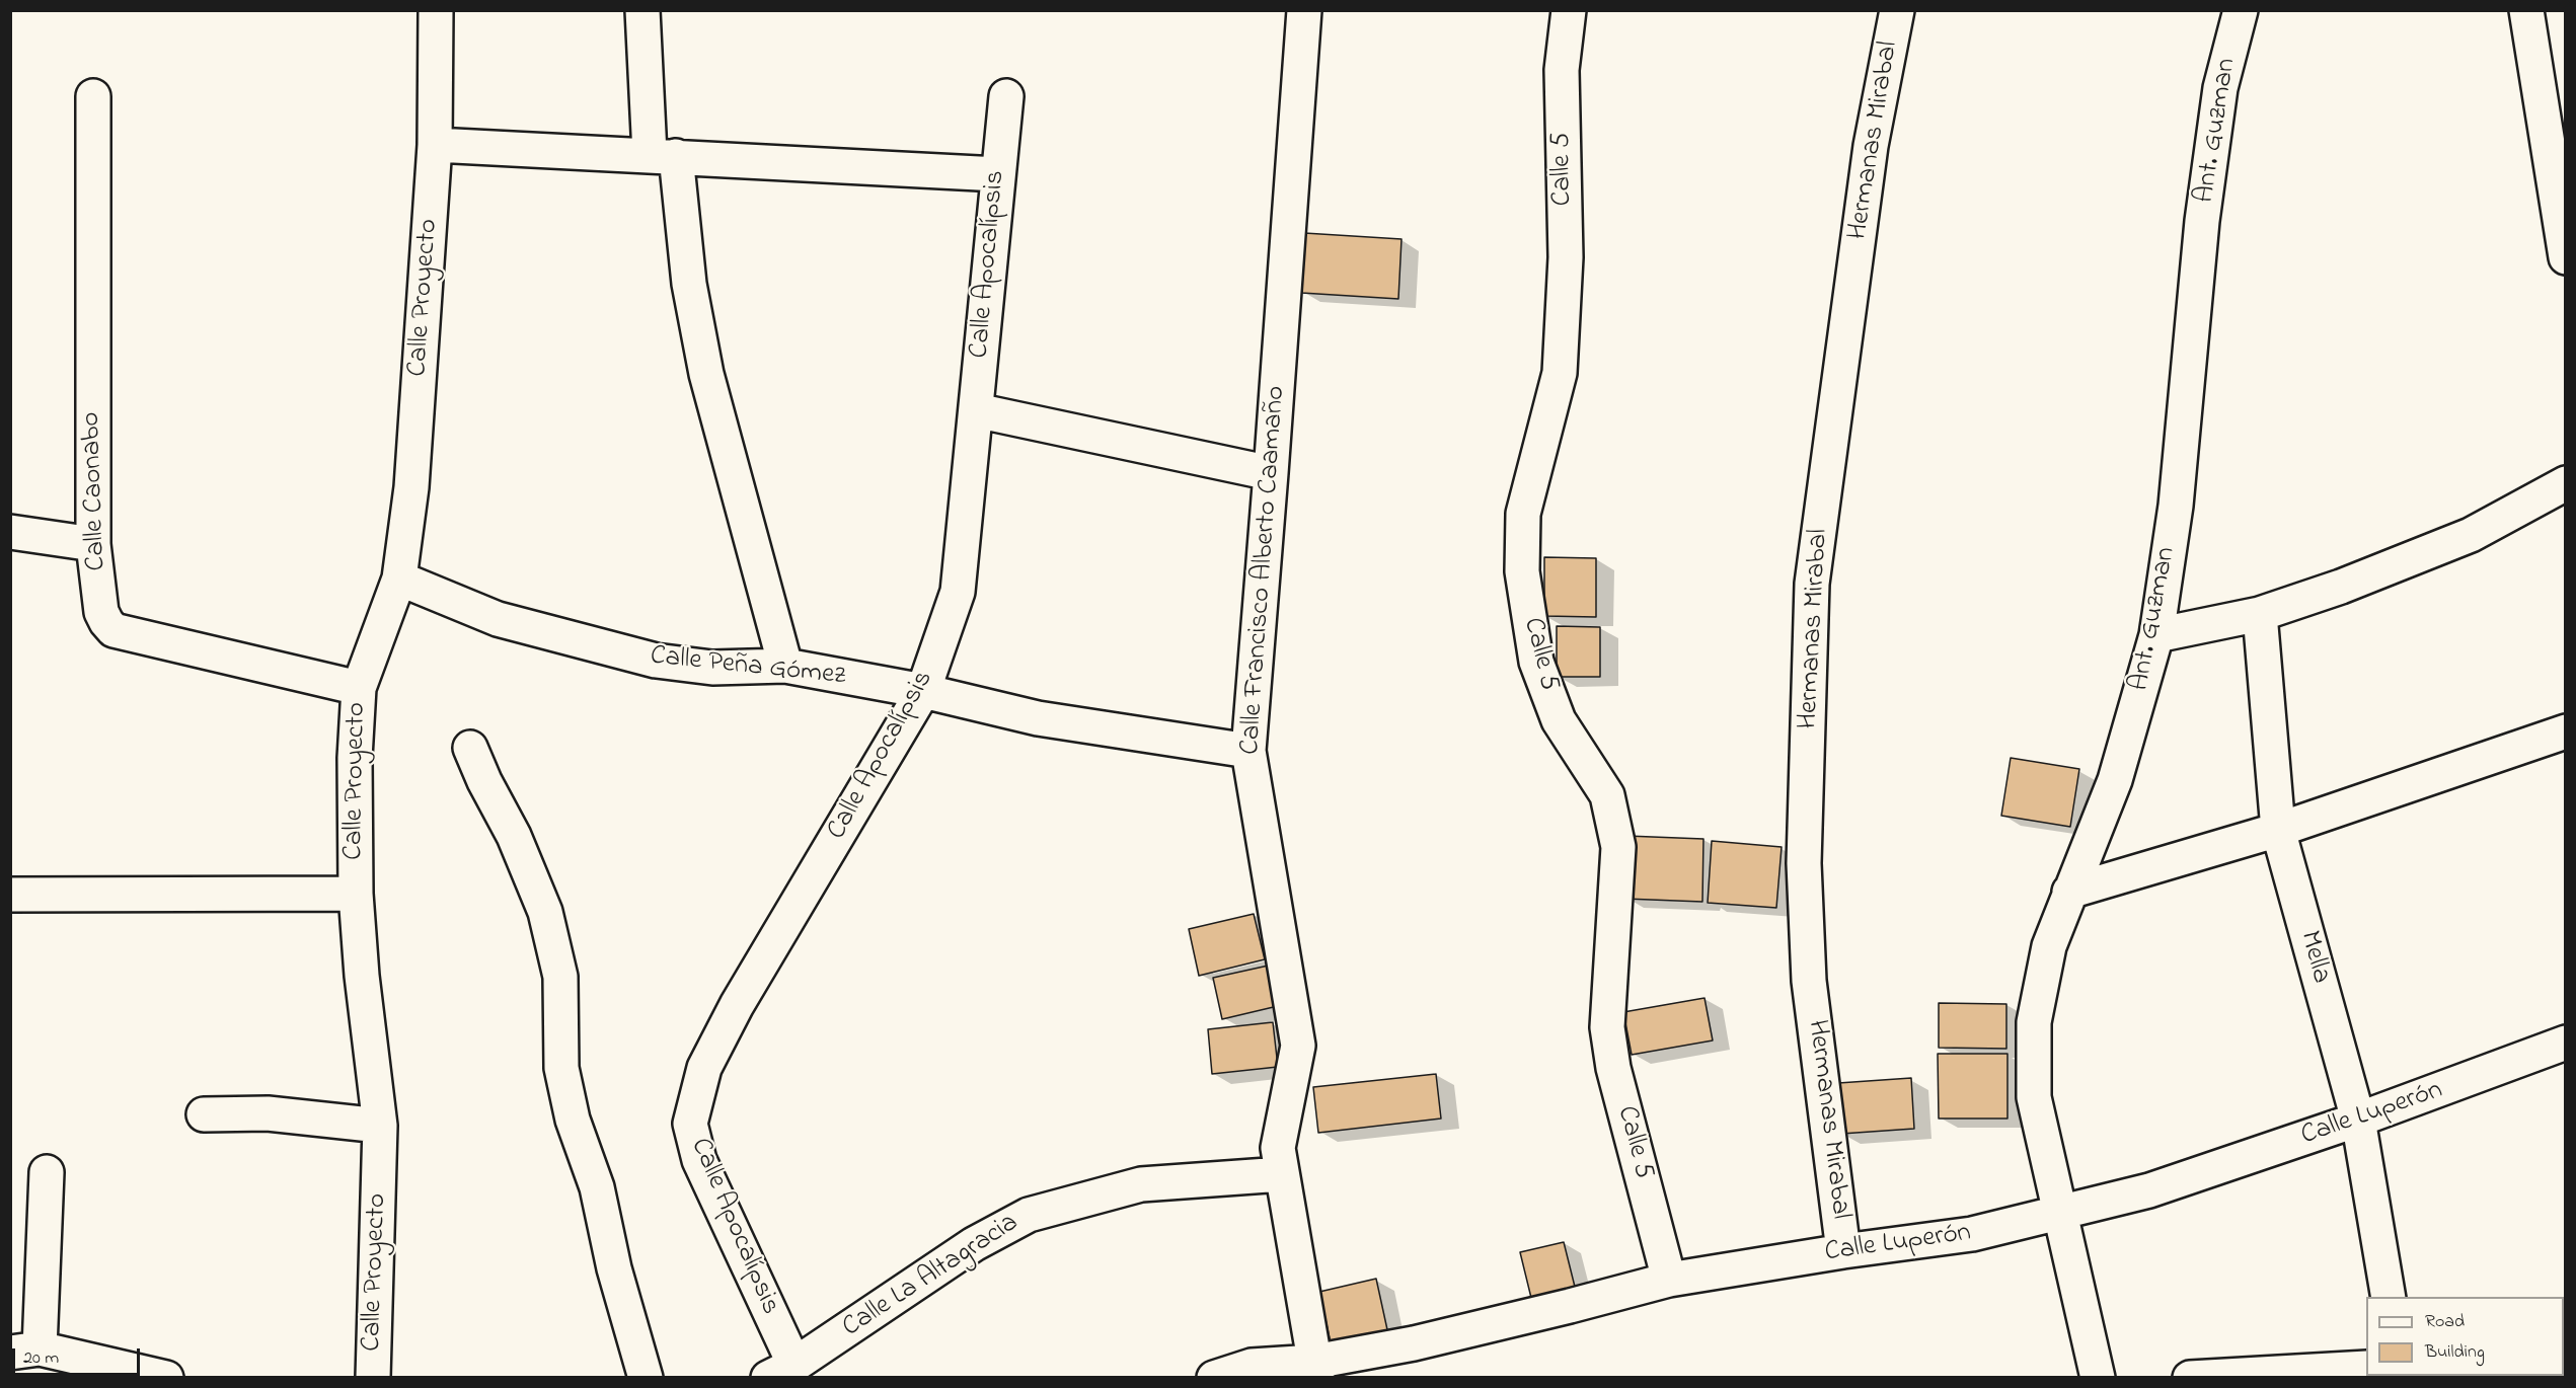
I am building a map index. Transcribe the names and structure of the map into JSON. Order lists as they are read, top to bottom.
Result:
{
  "streets": {
    "street": [
      "Ant. Guzman",
      "Hermanas Mirabal",
      "Calle 5",
      "Calle Apocalípsis",
      "Calle Proyecto",
      "Calle Caonabo",
      "Calle Francisco Alberto Caamaño",
      "Calle Peña Gómez",
      "Mella",
      "Calle Luperón",
      "Calle La Altagracia"
    ]
  },
  "crossings": [
    ["Ant. Guzman", "Calle Luperón"],
    ["Hermanas Mirabal", "Calle Luperón"],
    ["Calle 5", "Calle Luperón"],
    ["Calle Apocalípsis", "Calle Peña Gómez"],
    ["Calle Apocalípsis", "Calle La Altagracia"],
    ["Calle Proyecto", "Calle Caonabo"],
    ["Calle Proyecto", "Calle Peña Gómez"],
    ["Calle Francisco Alberto Caamaño", "Calle Peña Gómez"],
    ["Calle Francisco Alberto Caamaño", "Calle Luperón"],
    ["Calle Francisco Alberto Caamaño", "Calle La Altagracia"],
    ["Mella", "Calle Luperón"]
  ],
  "legend": ["Road", "Building"],
  "scale_bar": "20 m"
}
